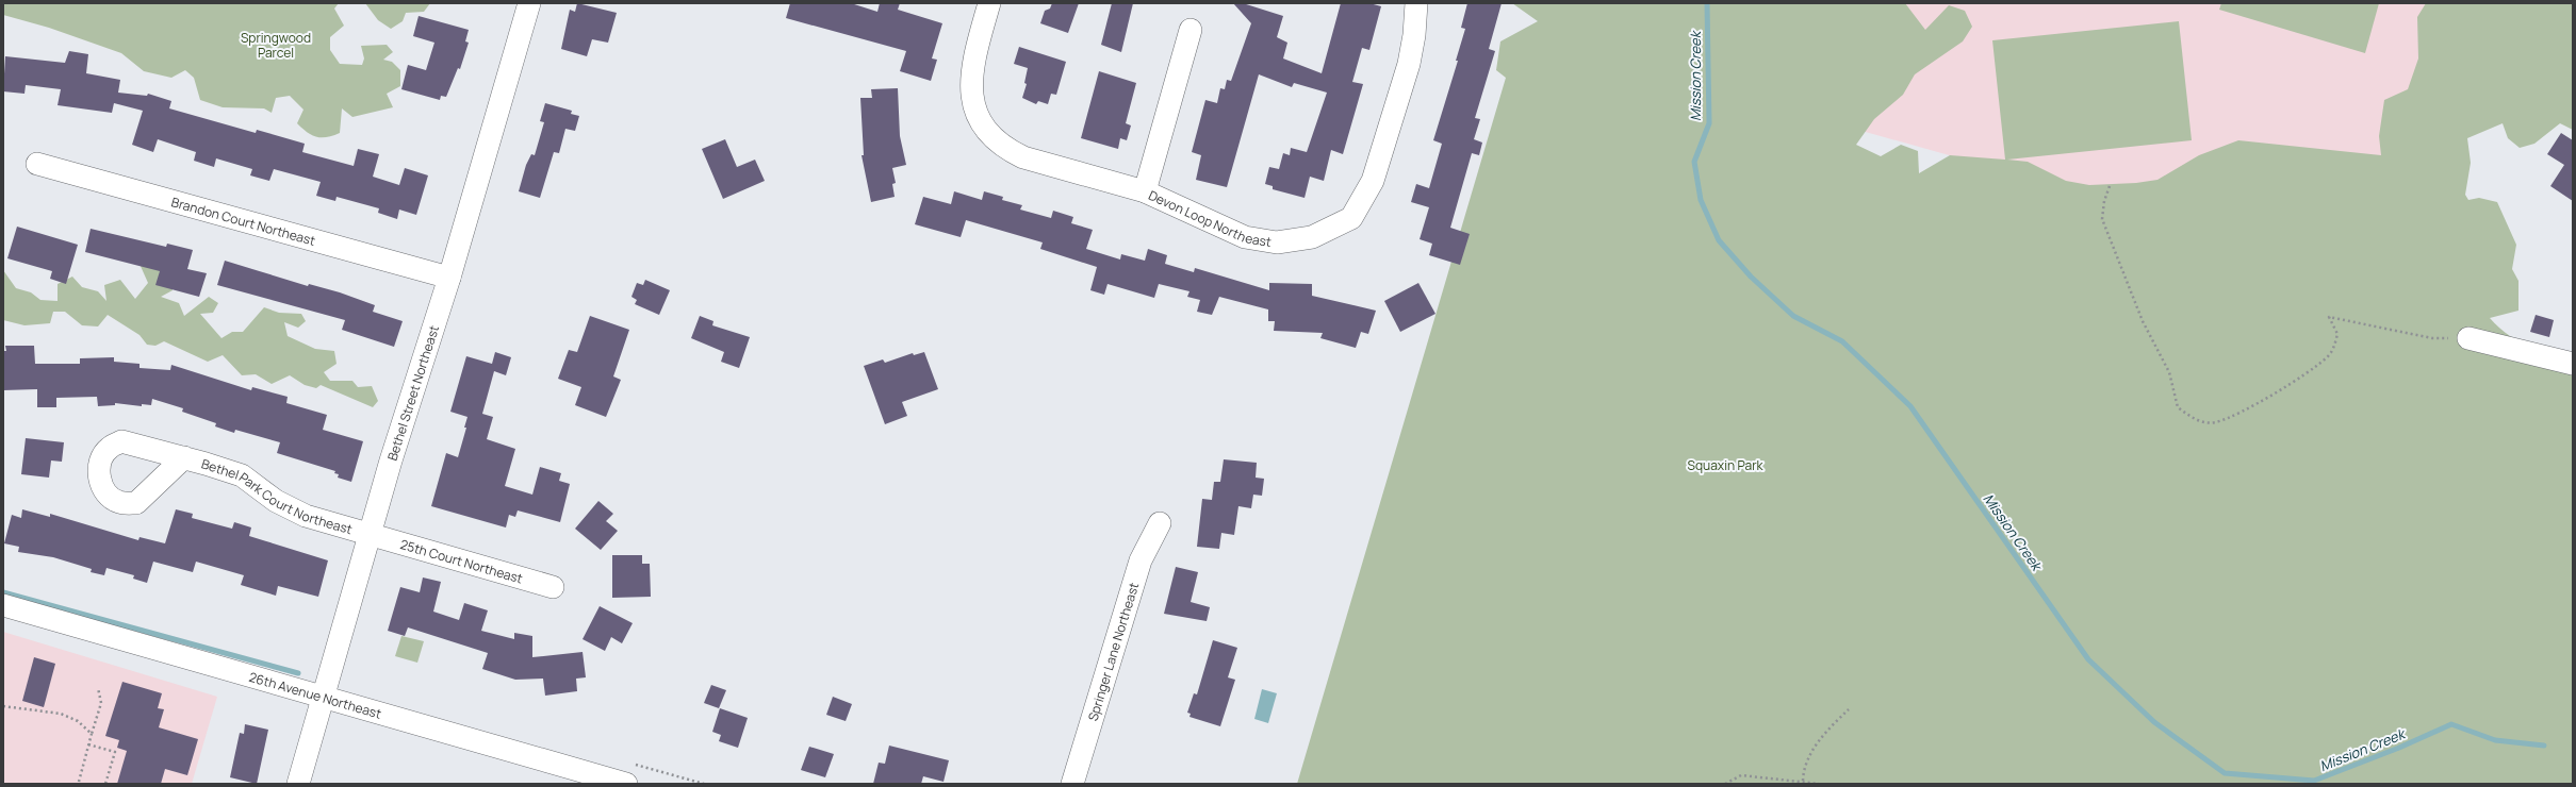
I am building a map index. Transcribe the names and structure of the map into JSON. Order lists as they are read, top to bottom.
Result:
{
  "streets": {
    "street": [
      "Devon Loop Northeast",
      "Brandon Court Northeast",
      "Bethel Street Northeast",
      "Bethel Park Court Northeast",
      "25th Court Northeast",
      "Springer Lane Northeast",
      "26th Avenue Northeast"
    ]
  },
  "crossings": [
    ["Brandon Court Northeast", "Bethel Street Northeast"],
    ["Bethel Street Northeast", "Bethel Park Court Northeast"],
    ["Bethel Street Northeast", "25th Court Northeast"],
    ["Bethel Street Northeast", "26th Avenue Northeast"],
    ["Bethel Park Court Northeast", "25th Court Northeast"]
  ],
  "water": ["Mission Creek"],
  "parks": ["Springwood Parcel", "Squaxin Park"]
}
